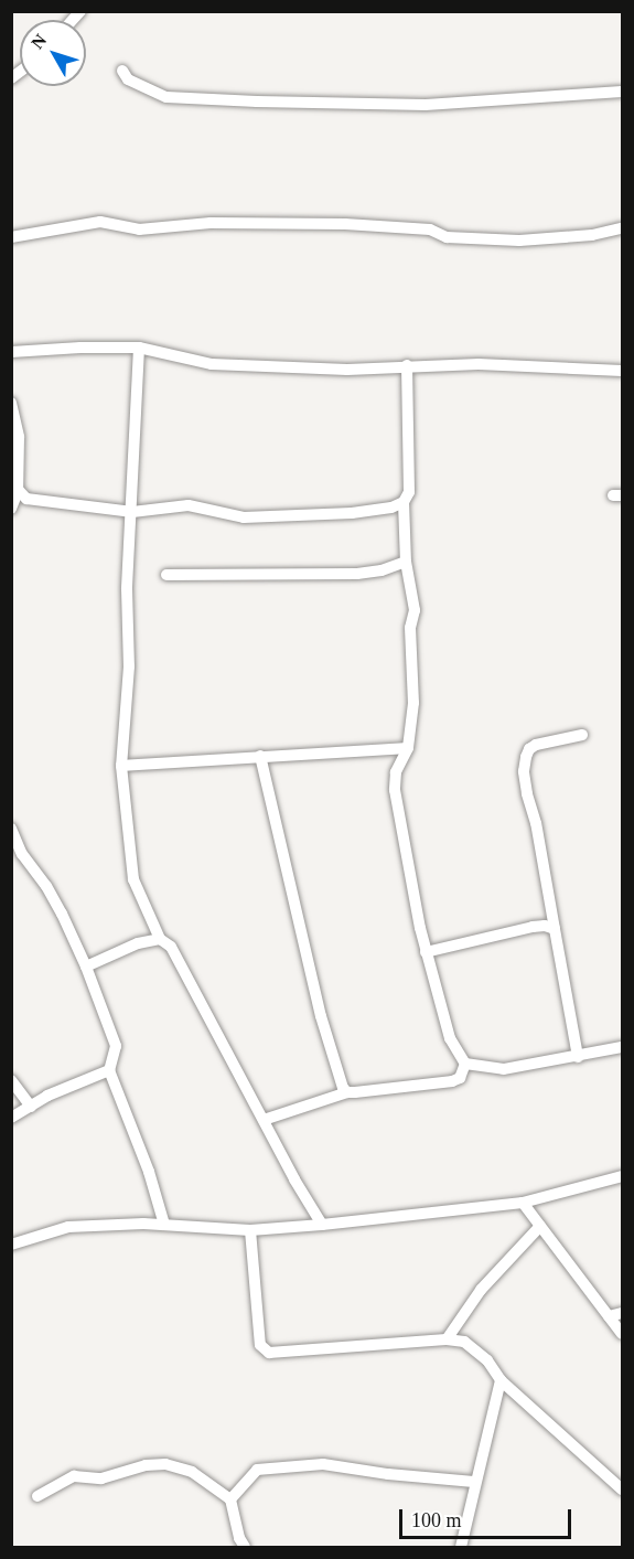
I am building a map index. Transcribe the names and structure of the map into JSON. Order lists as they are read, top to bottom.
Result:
{
  "scale_bar": "100 m",
  "north": "top left"
}
